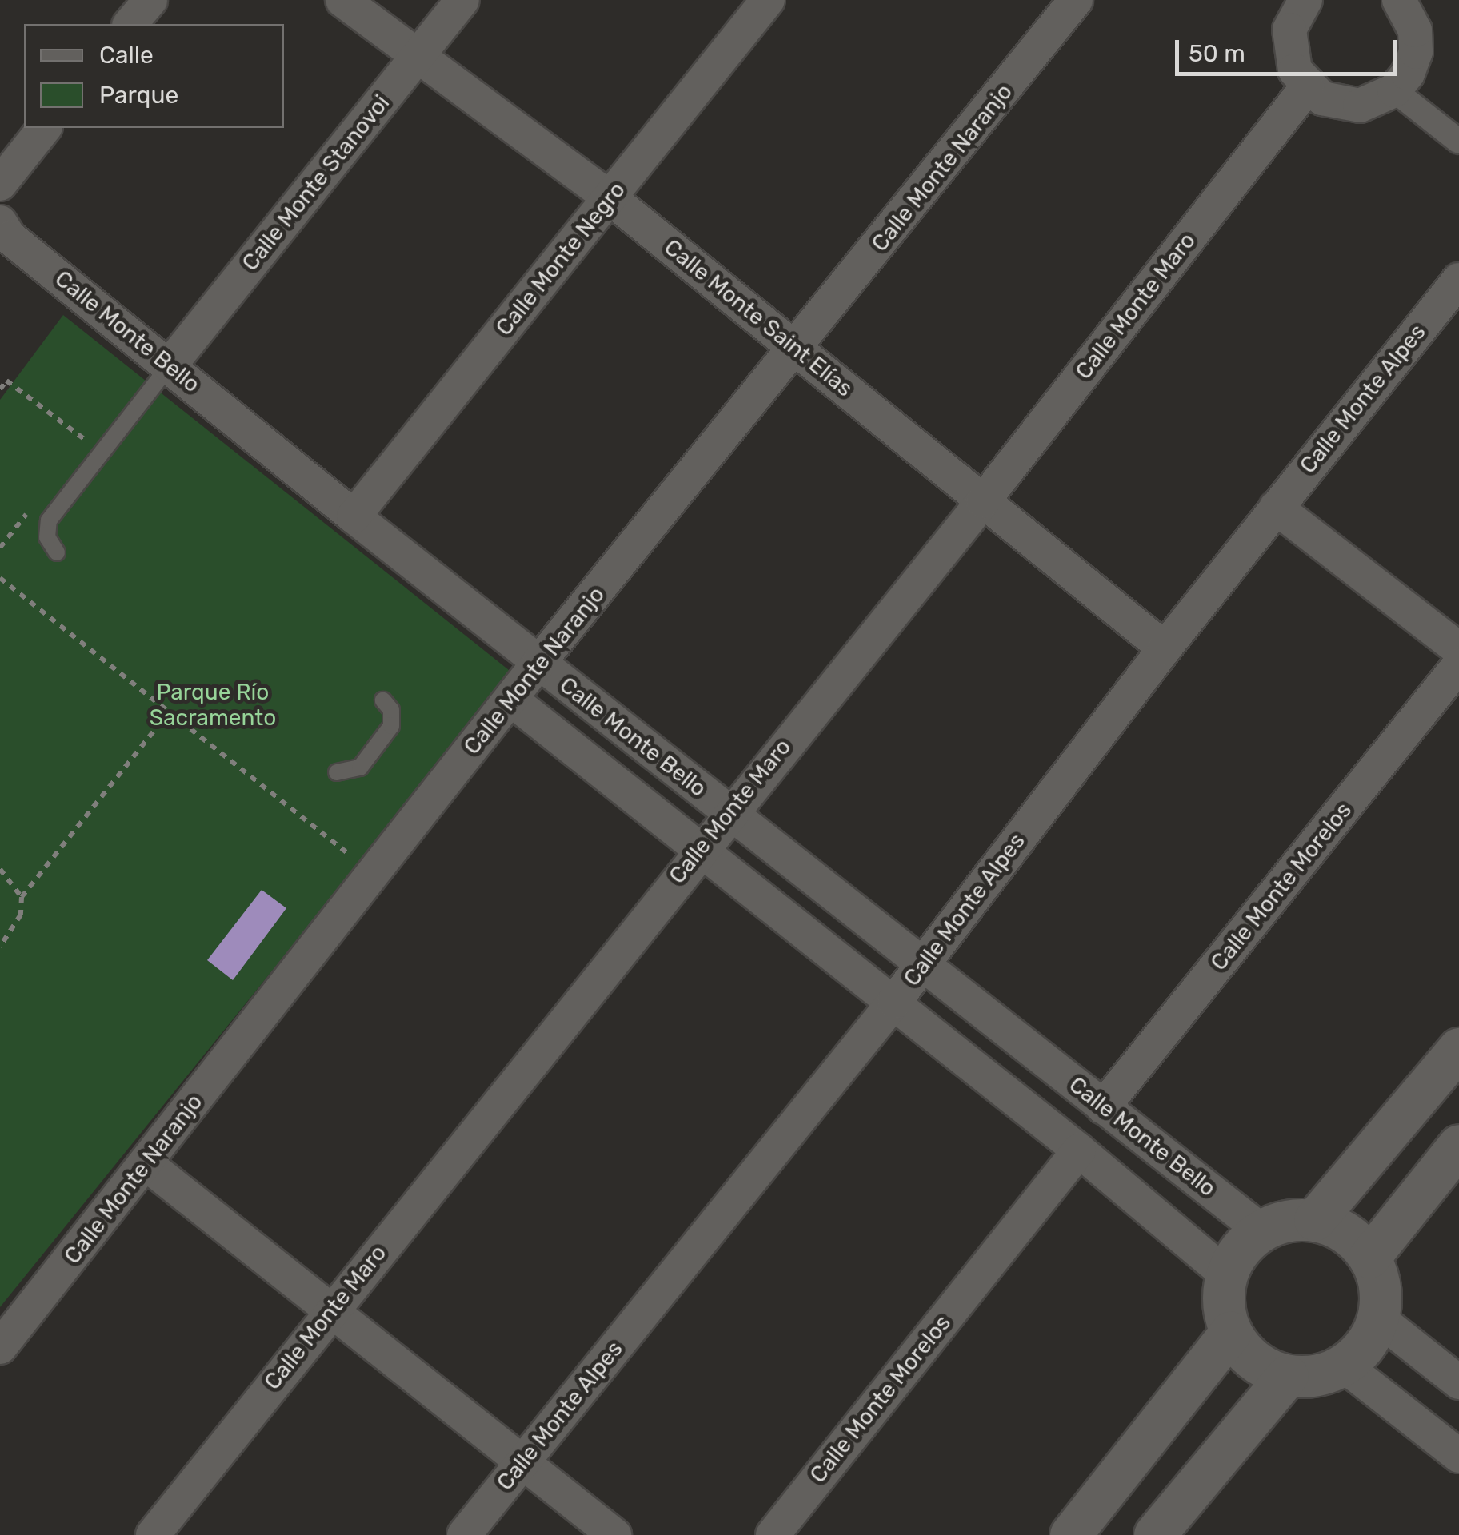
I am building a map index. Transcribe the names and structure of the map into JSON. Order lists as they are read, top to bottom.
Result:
{
  "streets": {
    "street": [
      "Calle Monte Naranjo",
      "Calle Monte Stanovoi",
      "Calle Monte Negro",
      "Calle Monte Maro",
      "Calle Monte Saint Elías",
      "Calle Monte Bello",
      "Calle Monte Alpes",
      "Calle Monte Morelos"
    ]
  },
  "crossings": [
    ["Calle Monte Naranjo", "Calle Monte Saint Elías"],
    ["Calle Monte Naranjo", "Calle Monte Bello"],
    ["Calle Monte Stanovoi", "Calle Monte Saint Elías"],
    ["Calle Monte Stanovoi", "Calle Monte Bello"],
    ["Calle Monte Negro", "Calle Monte Saint Elías"],
    ["Calle Monte Negro", "Calle Monte Bello"],
    ["Calle Monte Maro", "Calle Monte Saint Elías"],
    ["Calle Monte Maro", "Calle Monte Bello"],
    ["Calle Monte Saint Elías", "Calle Monte Alpes"],
    ["Calle Monte Bello", "Calle Monte Alpes"],
    ["Calle Monte Bello", "Calle Monte Morelos"]
  ],
  "parks": ["Parque Río Sacramento"],
  "legend": ["Calle", "Parque"],
  "scale_bar": "50 m"
}
